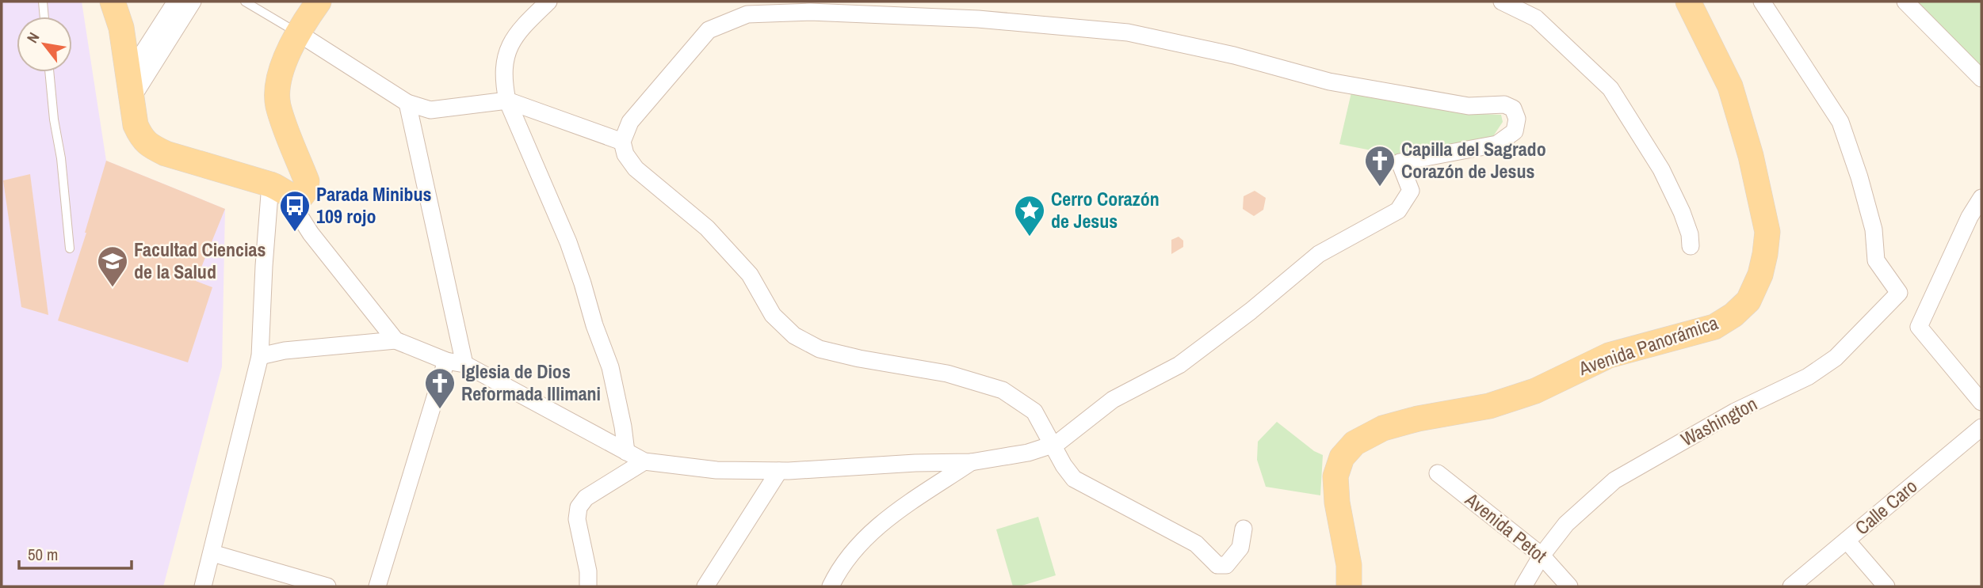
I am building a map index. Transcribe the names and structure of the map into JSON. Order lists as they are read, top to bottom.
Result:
{
  "streets": {
    "main road": ["Avenida Panorámica"],
    "street": ["Washington", "Calle Caro", "Avenida Petot"]
  },
  "crossings": [
    ["Washington", "Avenida Petot"]
  ],
  "places": {
    "church": ["Capilla del Sagrado Corazón de Jesus", "Iglesia de Dios Reformada Illimani"],
    "bus stop": ["Parada Minibus 109 rojo"],
    "place": ["Cerro Corazón de Jesus"],
    "school or university": ["Facultad Ciencias de la Salud"]
  },
  "scale_bar": "50 m",
  "north": "top left"
}
